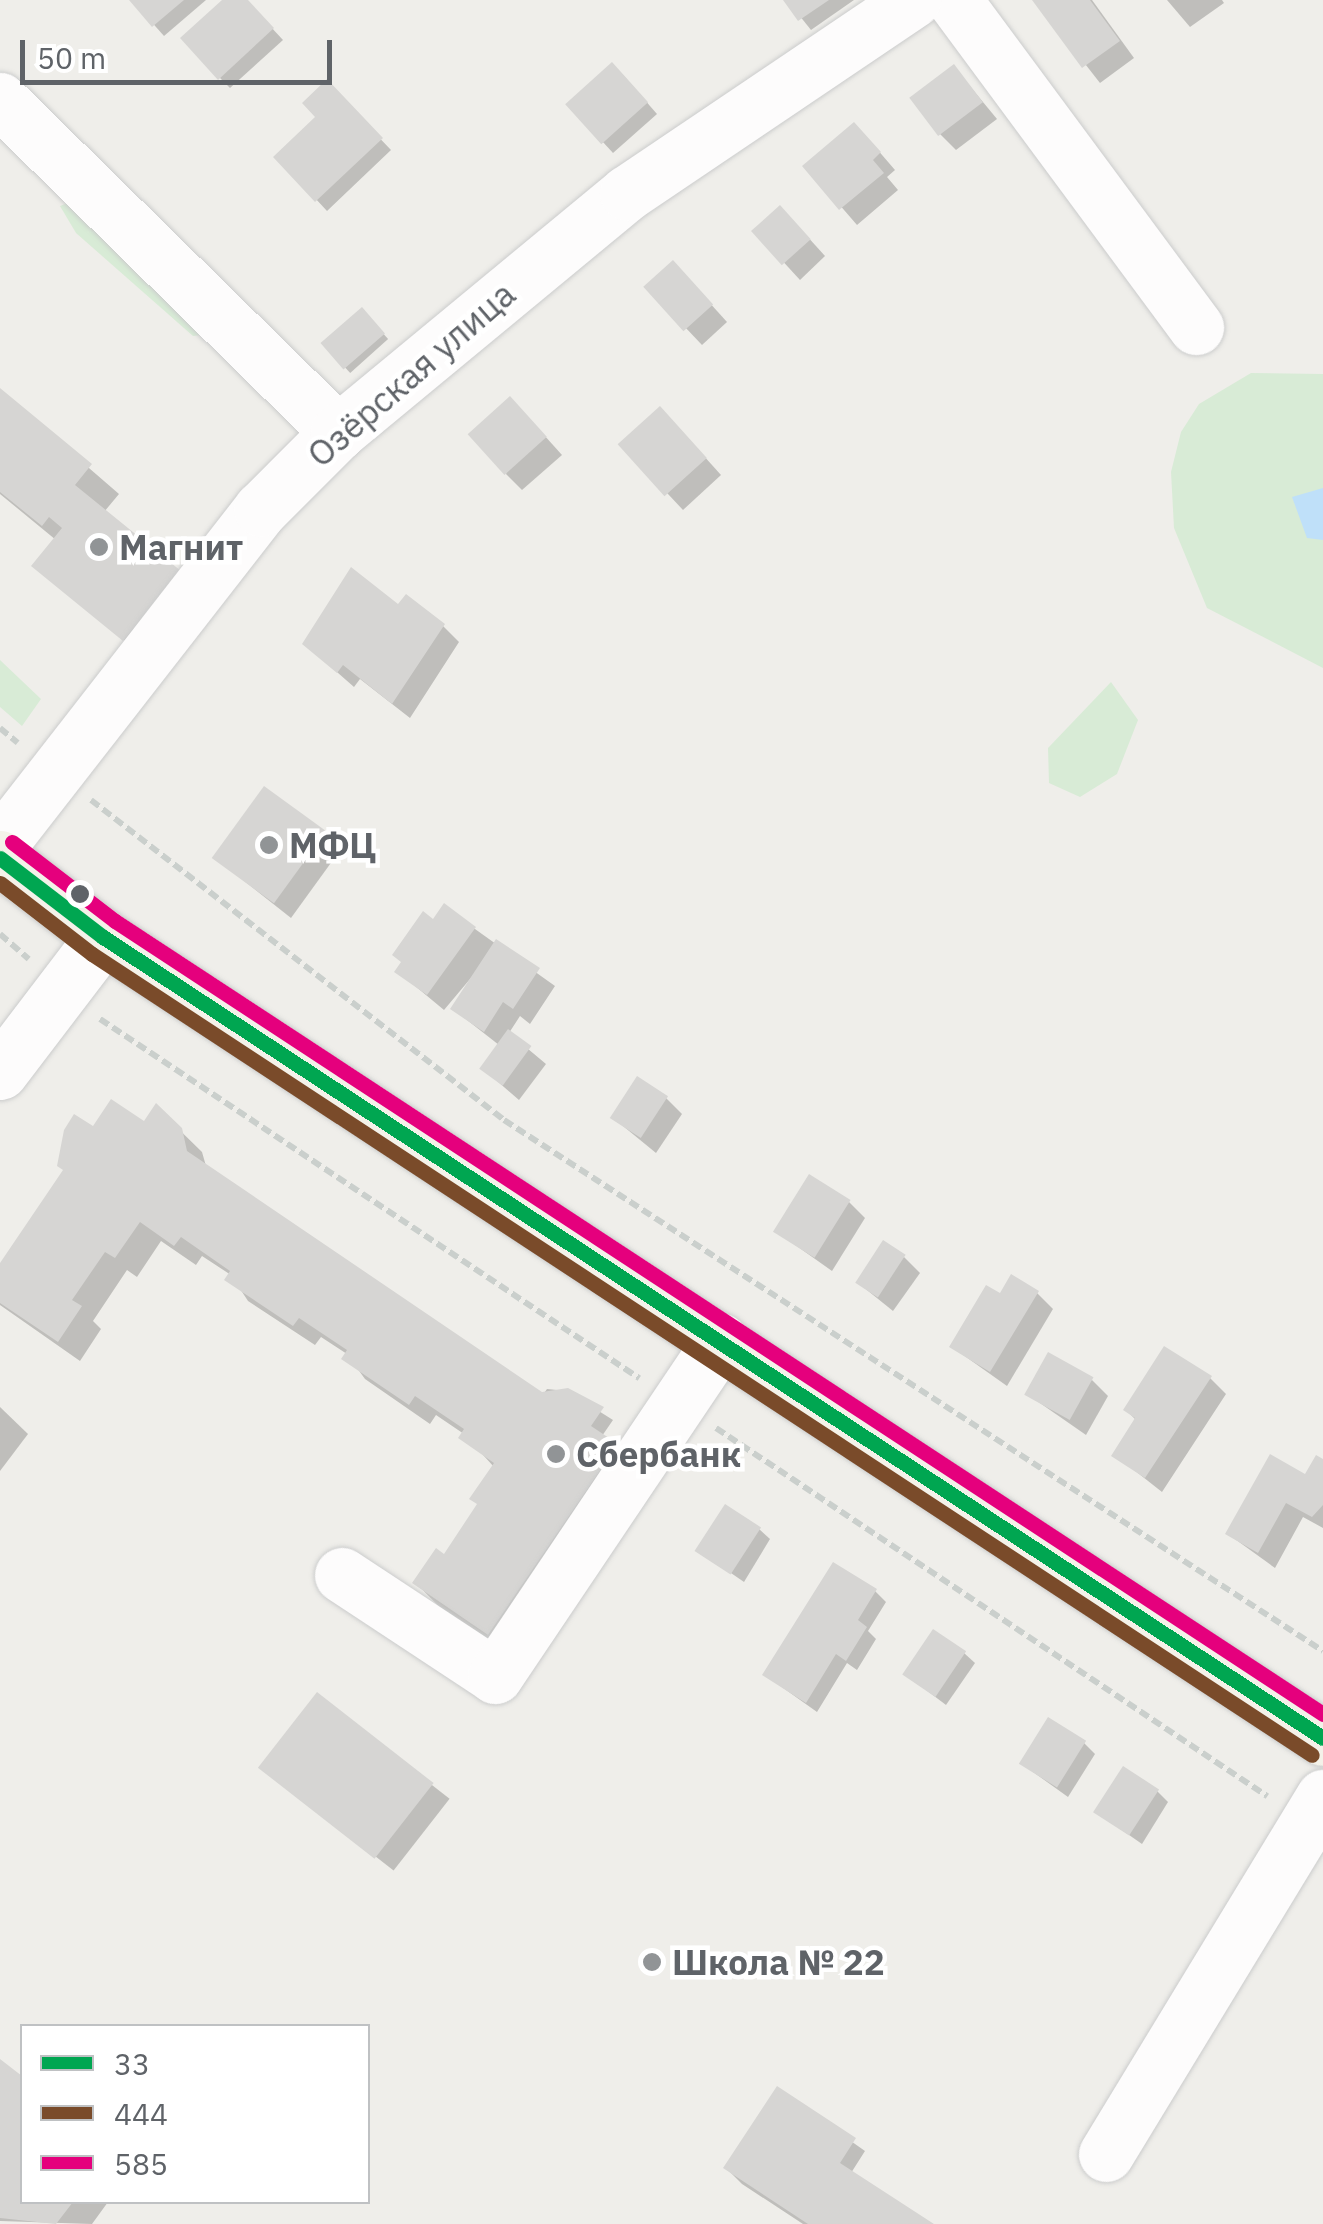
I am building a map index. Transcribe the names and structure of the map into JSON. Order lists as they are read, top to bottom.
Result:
{
  "streets": {
    "street": ["Озёрская улица"]
  },
  "places": [
    "Магнит",
    "МФЦ",
    "Сбербанк",
    "Школа № 22"
  ],
  "lines": ["transit line 585", "transit line 33", "transit line 444"],
  "legend": ["33", "444", "585"],
  "scale_bar": "50 m"
}
